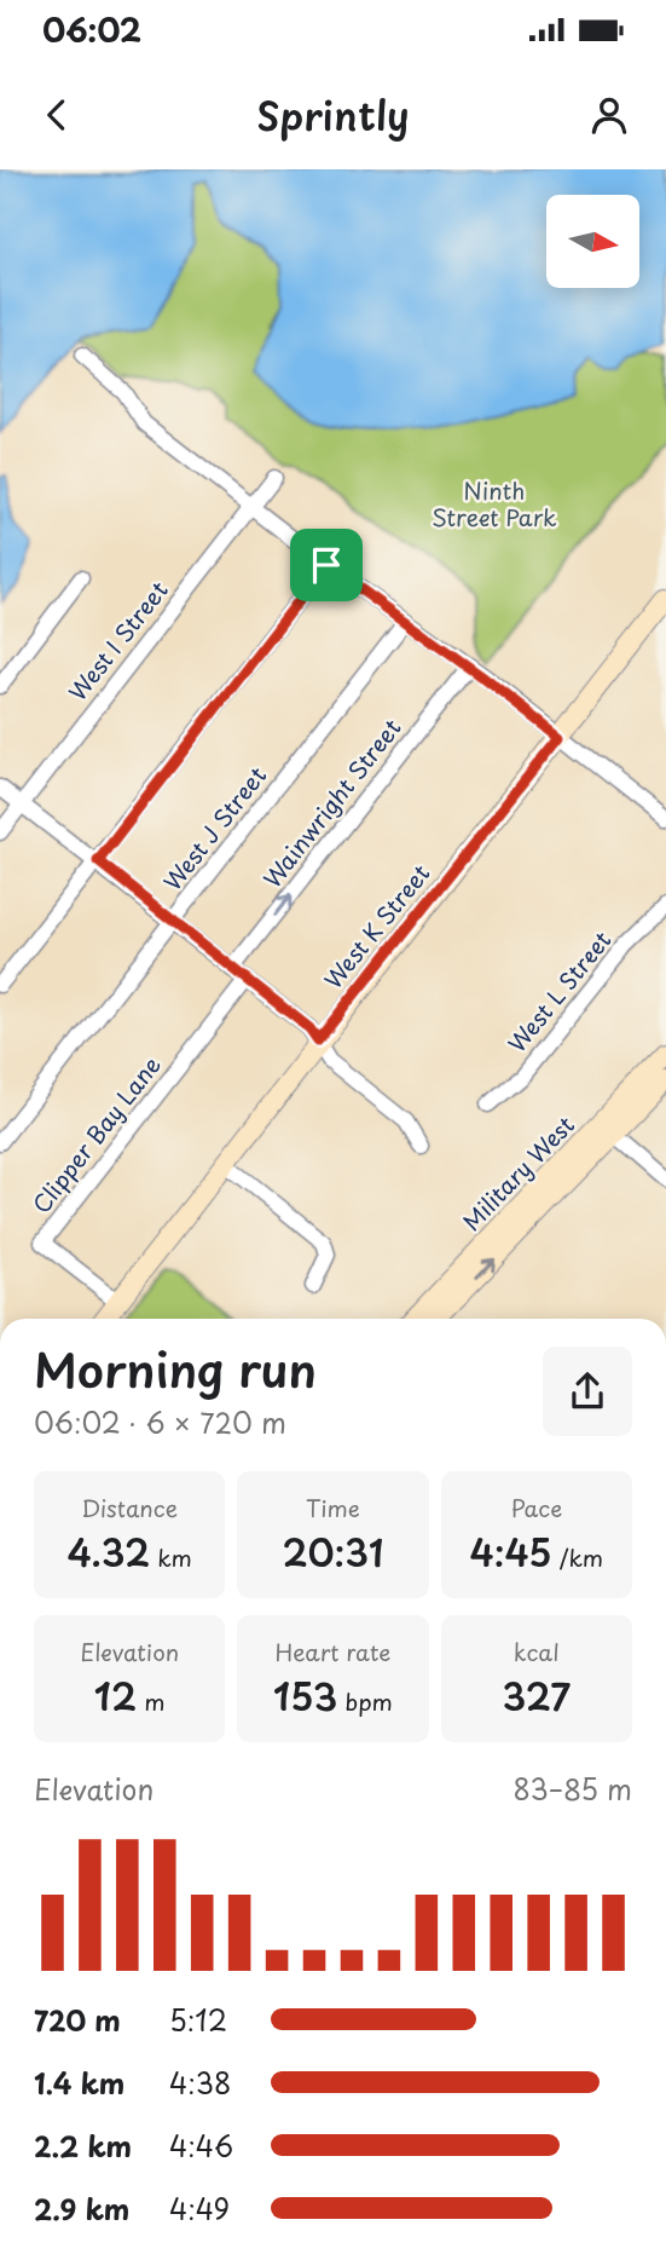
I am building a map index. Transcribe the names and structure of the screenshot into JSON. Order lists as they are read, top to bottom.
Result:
{
  "streets": {
    "street": [
      "West I Street",
      "Wainwright Street",
      "West J Street",
      "West K Street",
      "West L Street",
      "Clipper Bay Lane",
      "Military West"
    ]
  },
  "crossings": [
    ["West K Street", "Clipper Bay Lane"]
  ],
  "one_way": ["Wainwright Street"],
  "parks": ["Ninth Street Park"],
  "north": "right",
  "page": {
    "status": "06:02",
    "header": "Sprintly",
    "heading": ["Morning run", "06:02 · 6 × 720 m"],
    "stats": [
      ["Distance", "4.32 km"],
      ["Time", "20:31"],
      ["Pace", "4:45 /km"],
      ["Elevation", "12 m"],
      ["Heart rate", "153 bpm"],
      ["kcal", "327"]
    ],
    "chart": ["Elevation", "83–85 m"],
    "list": [
      {
        "name": "720 m",
        "note": "5:12"
      },
      {
        "name": "1.4 km",
        "note": "4:38"
      },
      {
        "name": "2.2 km",
        "note": "4:46"
      },
      {
        "name": "2.9 km",
        "note": "4:49"
      }
    ]
  }
}
